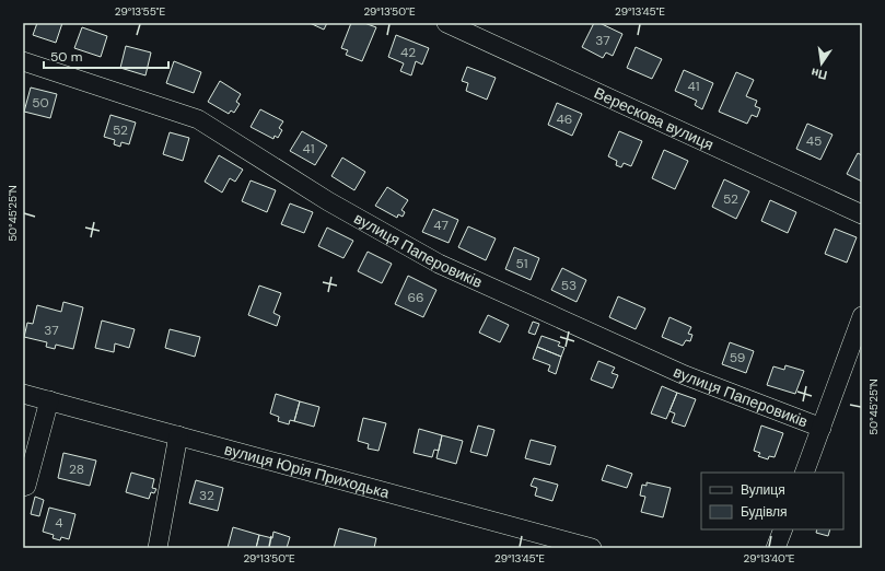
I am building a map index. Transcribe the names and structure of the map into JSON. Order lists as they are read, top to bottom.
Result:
{
  "streets": {
    "street": ["Верескова вулиця", "вулиця Паперовиків", "вулиця Юрія Приходька"]
  },
  "house_numbers": [
    "37",
    "42",
    "41",
    "50",
    "46",
    "52",
    "45",
    "41",
    "52",
    "47",
    "51",
    "53",
    "66",
    "37",
    "59",
    "28",
    "32",
    "4"
  ],
  "legend": ["Вулиця", "Будівля"],
  "scale_bar": "50 m",
  "north": "bottom",
  "coordinates": [
    "29°13'55\"E",
    "29°13'50\"E",
    "29°13'45\"E",
    "50°45'25\"N",
    "29°13'40\"E"
  ]
}
